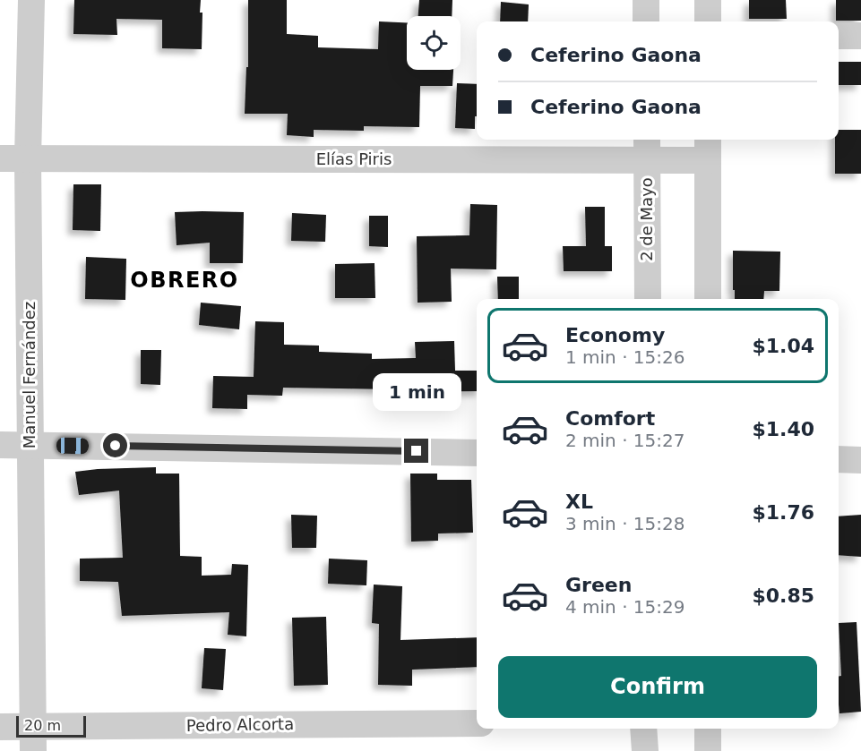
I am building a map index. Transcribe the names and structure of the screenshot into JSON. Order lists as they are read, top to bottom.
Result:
{
  "streets": {
    "street": [
      "Elías Piris",
      "2 de Mayo",
      "Manuel Fernández",
      "Pedro Alcorta"
    ]
  },
  "crossings": [
    ["Elías Piris", "2 de Mayo"],
    ["Elías Piris", "Manuel Fernández"],
    ["Manuel Fernández", "Pedro Alcorta"]
  ],
  "districts": ["OBRERO"],
  "scale_bar": "20 m",
  "page": {
    "banner": ["Ceferino Gaona", "Ceferino Gaona"],
    "list": [
      {
        "name": "Economy",
        "note": "1 min · 15:26",
        "value": "$1.04"
      },
      {
        "name": "Comfort",
        "note": "2 min · 15:27",
        "value": "$1.40"
      },
      {
        "name": "XL",
        "note": "3 min · 15:28",
        "value": "$1.76"
      },
      {
        "name": "Green",
        "note": "4 min · 15:29",
        "value": "$0.85"
      }
    ],
    "bubble": "1 min",
    "buttons": "Confirm",
    "scale": "20 m"
  }
}
